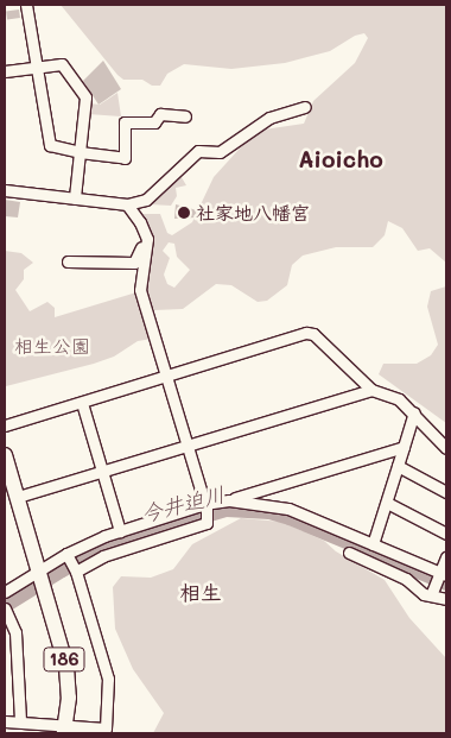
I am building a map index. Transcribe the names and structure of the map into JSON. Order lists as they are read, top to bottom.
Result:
{
  "streets": {
    "highway": ["186"]
  },
  "districts": ["Aioicho", "相生"],
  "water": ["今井迫川"],
  "parks": ["相生公園"],
  "places": ["社家地八幡宮"]
}
